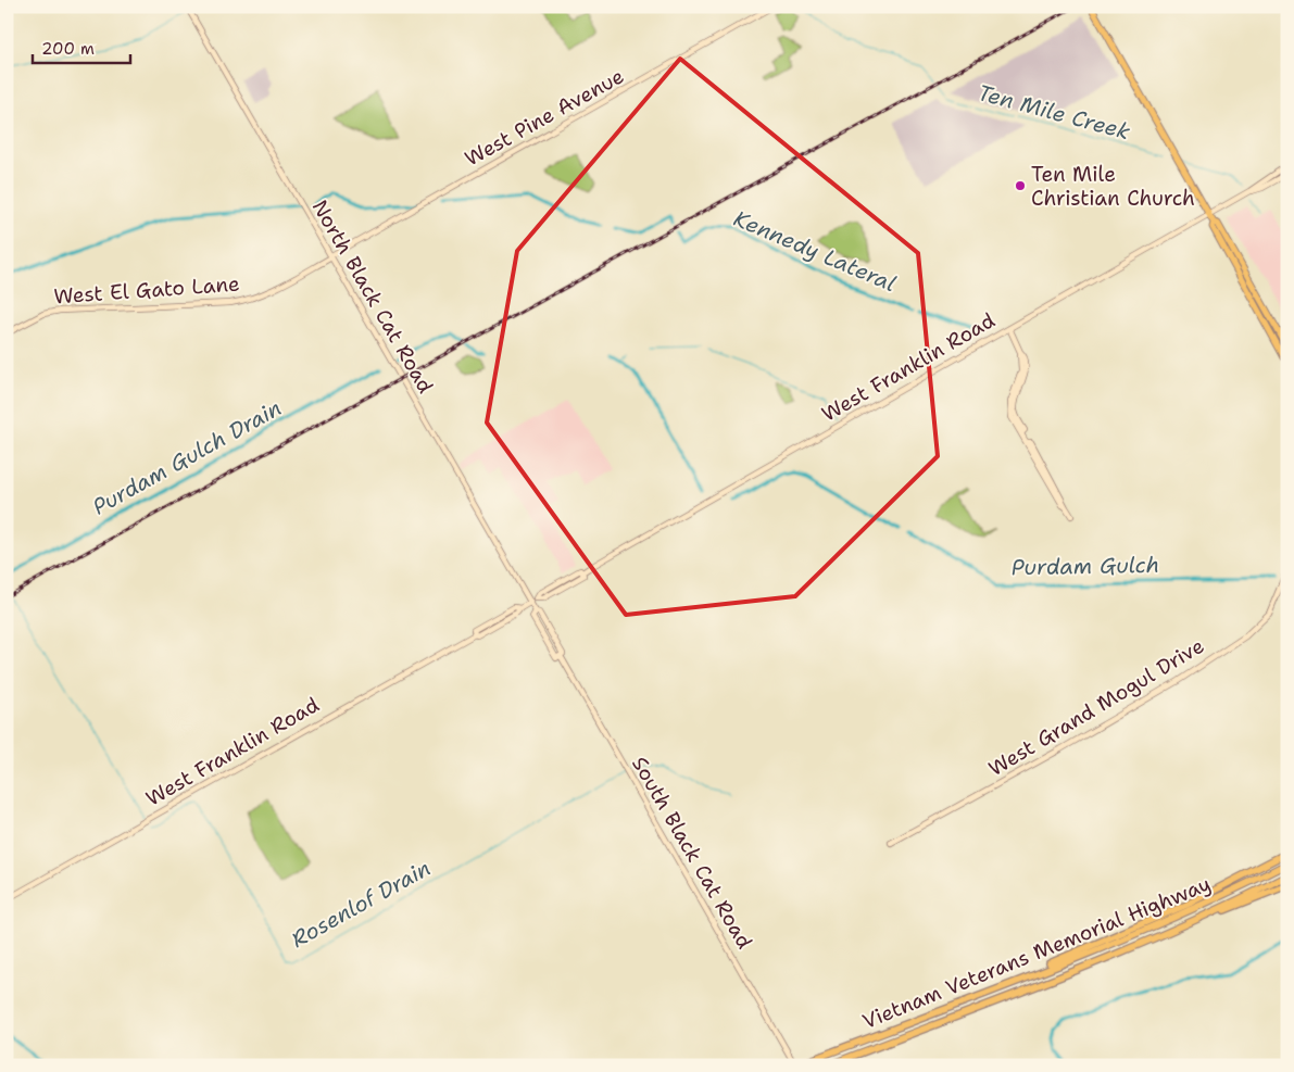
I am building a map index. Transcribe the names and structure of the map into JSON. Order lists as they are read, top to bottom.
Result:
{
  "streets": {
    "highway": ["Vietnam Veterans Memorial Highway"],
    "main road": [
      "West Pine Avenue",
      "West El Gato Lane",
      "North Black Cat Road",
      "West Franklin Road",
      "West Grand Mogul Drive",
      "South Black Cat Road"
    ]
  },
  "crossings": [
    ["West Pine Avenue", "West El Gato Lane"],
    ["West Pine Avenue", "North Black Cat Road"],
    ["North Black Cat Road", "West Franklin Road"],
    ["North Black Cat Road", "South Black Cat Road"],
    ["West Franklin Road", "South Black Cat Road"],
    ["South Black Cat Road", "Vietnam Veterans Memorial Highway"]
  ],
  "water": [
    "Ten Mile Creek",
    "Kennedy Lateral",
    "Purdam Gulch Drain",
    "Purdam Gulch",
    "Rosenlof Drain"
  ],
  "places": ["Ten Mile Christian Church"],
  "scale_bar": "200 m"
}
